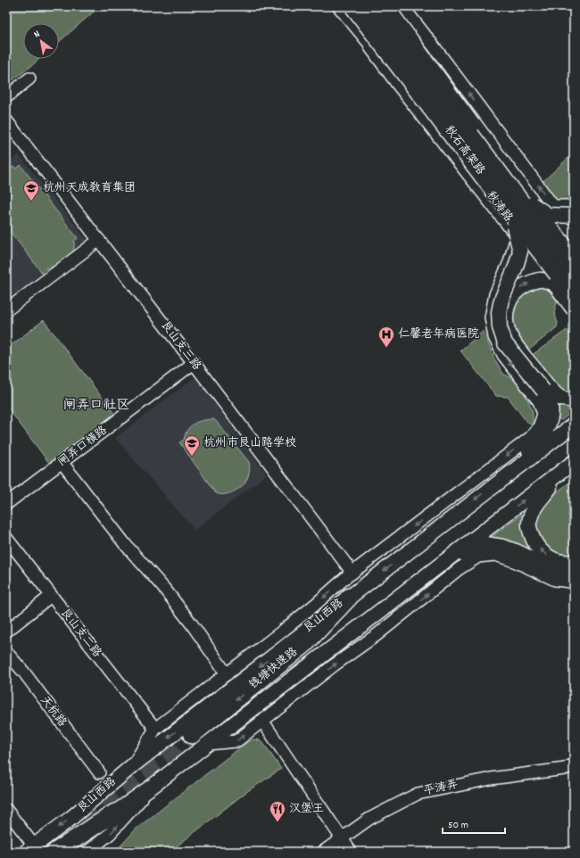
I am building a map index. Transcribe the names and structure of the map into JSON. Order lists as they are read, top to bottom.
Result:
{
  "streets": {
    "highway": ["秋石高架路", "钱塘快速路"],
    "main road": ["秋涛路", "艮山西路"],
    "street": [
      "艮山支三路",
      "闸弄口横路",
      "艮山支二路",
      "天杭路",
      "平涛弄"
    ]
  },
  "crossings": [
    ["艮山支三路", "闸弄口横路"],
    ["艮山西路", "钱塘快速路"]
  ],
  "one_way": ["钱塘快速路"],
  "districts": ["闸弄口社区"],
  "places": {
    "school or university": ["杭州天成教育集团", "杭州市艮山路学校"],
    "hospital": ["仁馨老年病医院"],
    "restaurant": ["汉堡王"]
  },
  "scale_bar": "50 m",
  "north": "top left"
}
